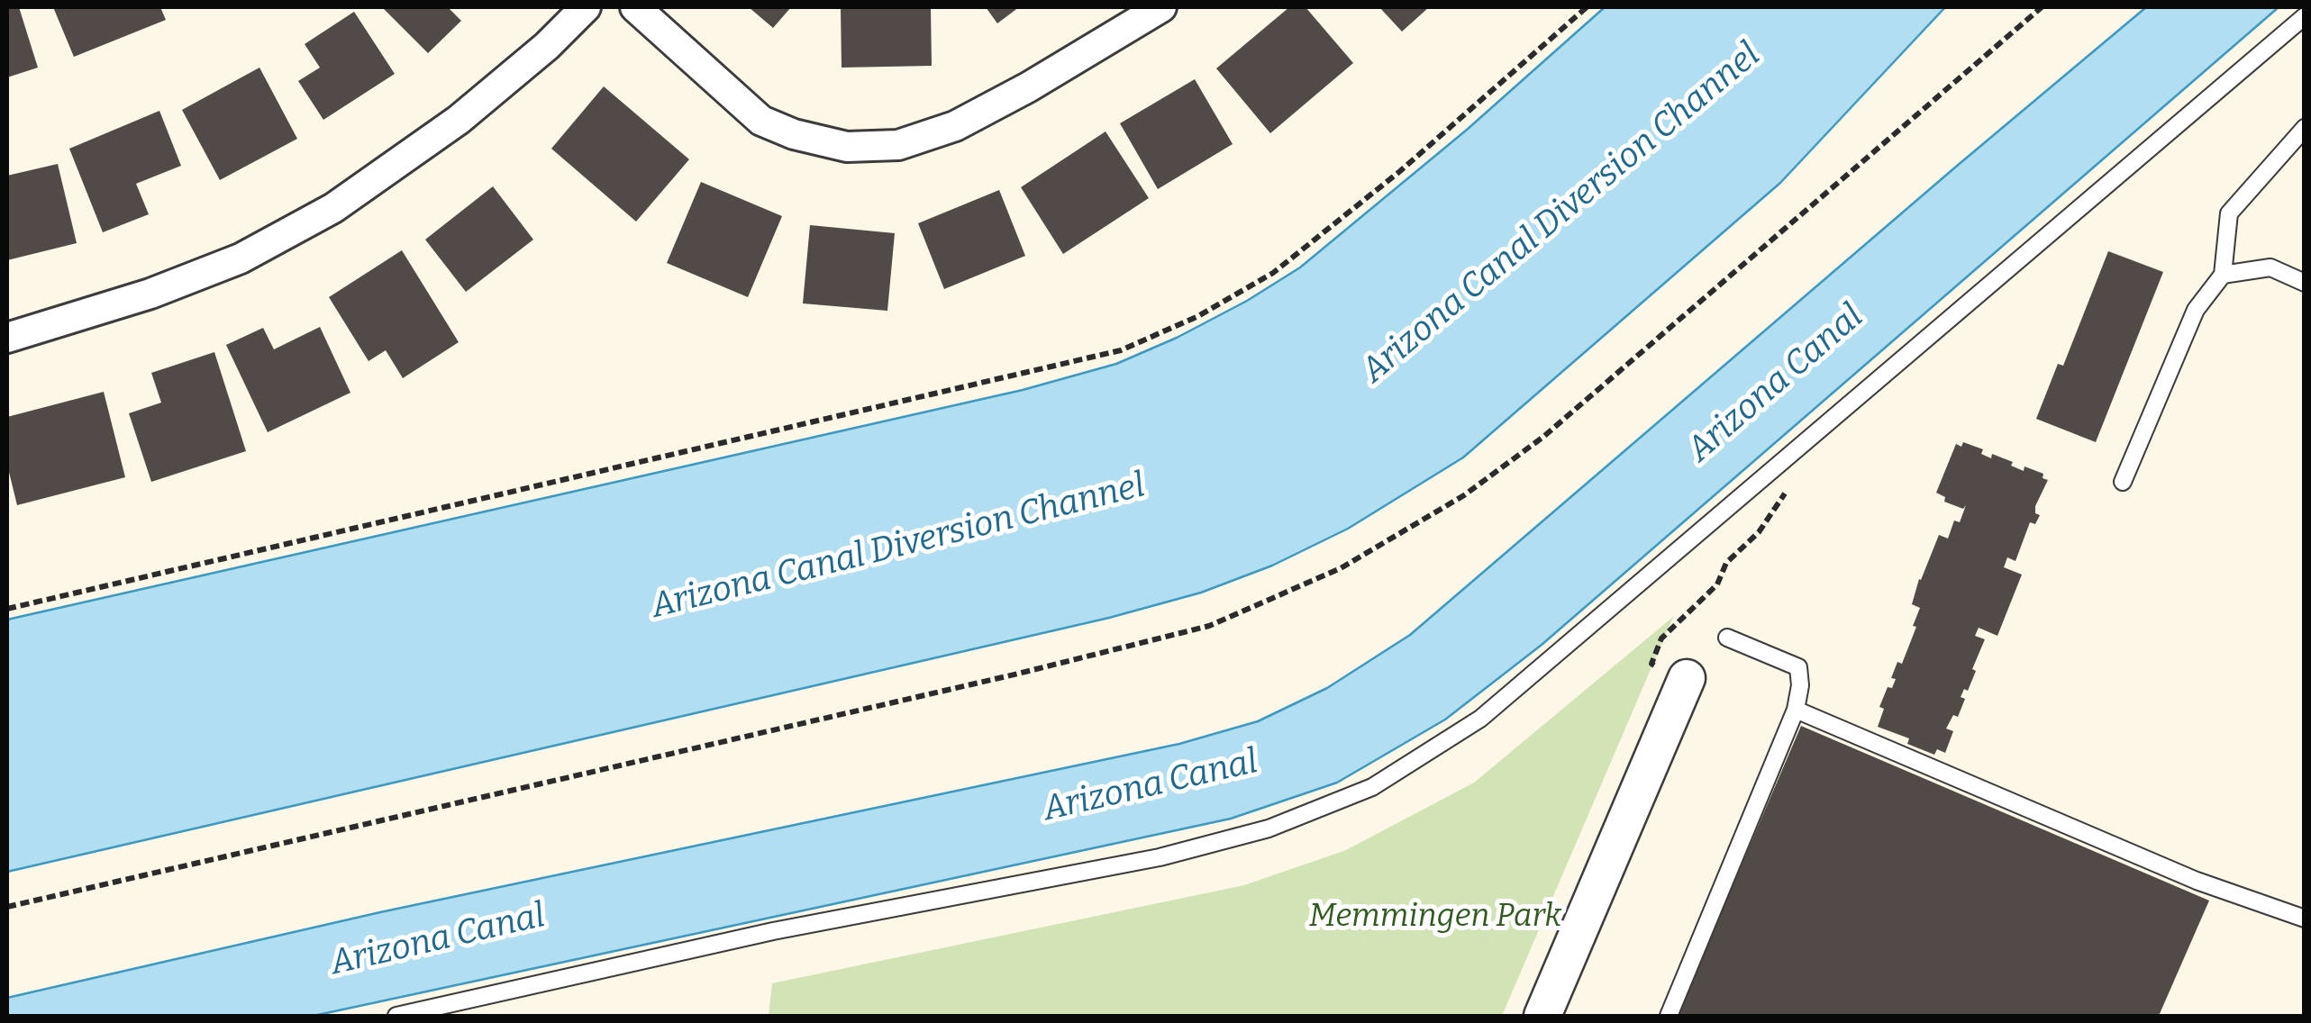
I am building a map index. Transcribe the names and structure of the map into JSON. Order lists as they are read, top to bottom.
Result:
{
  "water": ["Arizona Canal Diversion Channel", "Arizona Canal"],
  "parks": ["Memmingen Park"]
}
